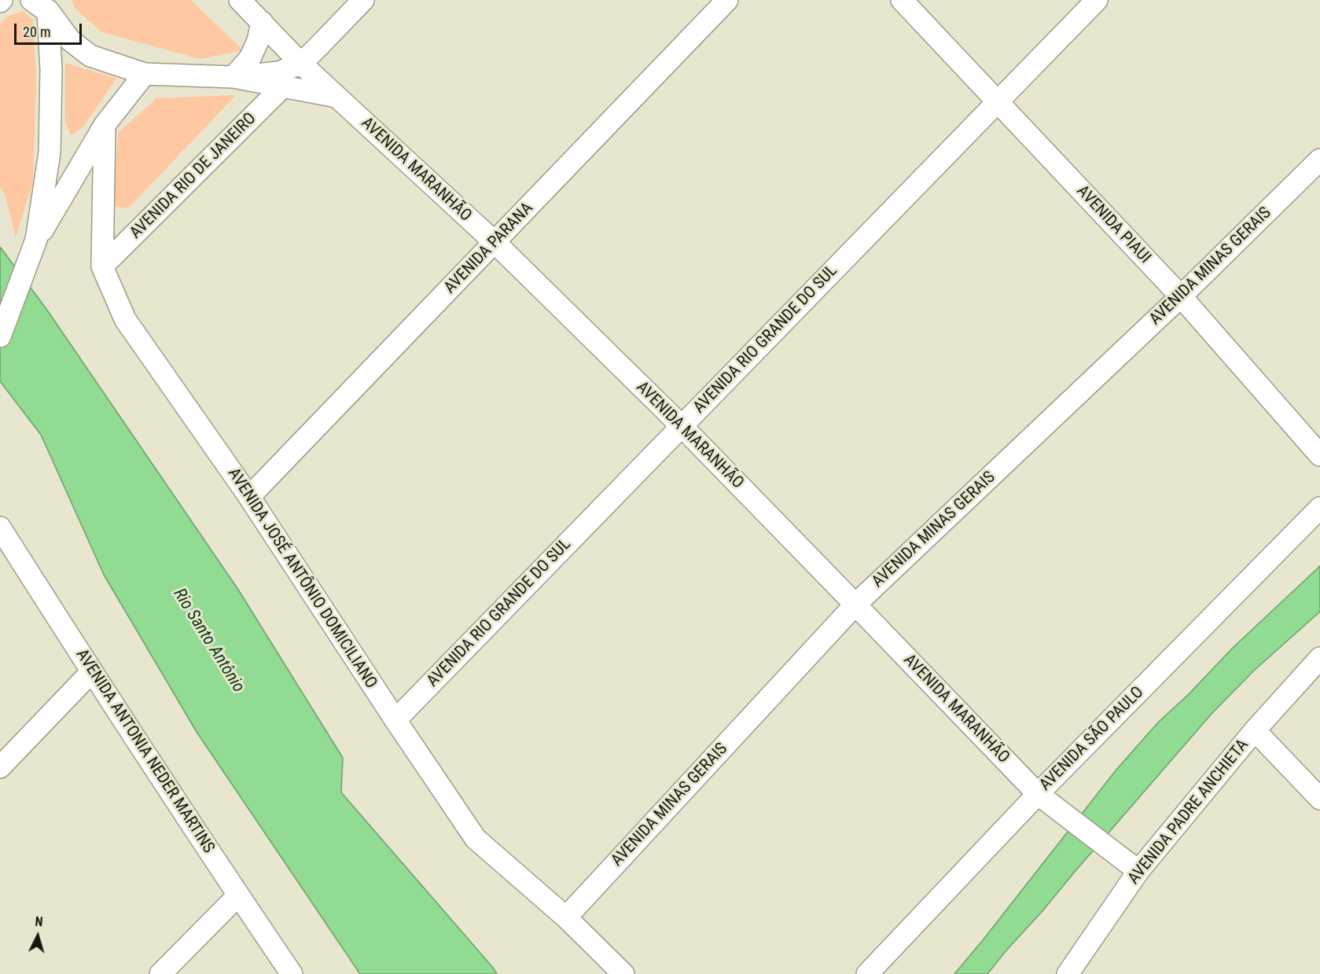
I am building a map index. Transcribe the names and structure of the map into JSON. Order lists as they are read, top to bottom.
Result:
{
  "streets": {
    "street": [
      "AVENIDA MARANHÃO",
      "AVENIDA RIO DE JANEIRO",
      "AVENIDA PIAUI",
      "AVENIDA PARANA",
      "AVENIDA MINAS GERAIS",
      "AVENIDA RIO GRANDE DO SUL",
      "AVENIDA JOSÉ ANTÔNIO DOMICILIANO",
      "AVENIDA SÃO PAULO",
      "AVENIDA ANTONIA NEDER MARTINS",
      "AVENIDA PADRE ANCHIETA"
    ]
  },
  "crossings": [
    ["AVENIDA MARANHÃO", "AVENIDA PARANA"],
    ["AVENIDA MARANHÃO", "AVENIDA MINAS GERAIS"],
    ["AVENIDA MARANHÃO", "AVENIDA RIO GRANDE DO SUL"],
    ["AVENIDA MARANHÃO", "AVENIDA SÃO PAULO"],
    ["AVENIDA MARANHÃO", "AVENIDA PADRE ANCHIETA"],
    ["AVENIDA RIO DE JANEIRO", "AVENIDA JOSÉ ANTÔNIO DOMICILIANO"],
    ["AVENIDA PIAUI", "AVENIDA MINAS GERAIS"],
    ["AVENIDA PIAUI", "AVENIDA RIO GRANDE DO SUL"],
    ["AVENIDA PARANA", "AVENIDA JOSÉ ANTÔNIO DOMICILIANO"],
    ["AVENIDA MINAS GERAIS", "AVENIDA JOSÉ ANTÔNIO DOMICILIANO"],
    ["AVENIDA RIO GRANDE DO SUL", "AVENIDA JOSÉ ANTÔNIO DOMICILIANO"]
  ],
  "water": ["Rio Santo Antônio"],
  "scale_bar": "20 m",
  "north": "top"
}
